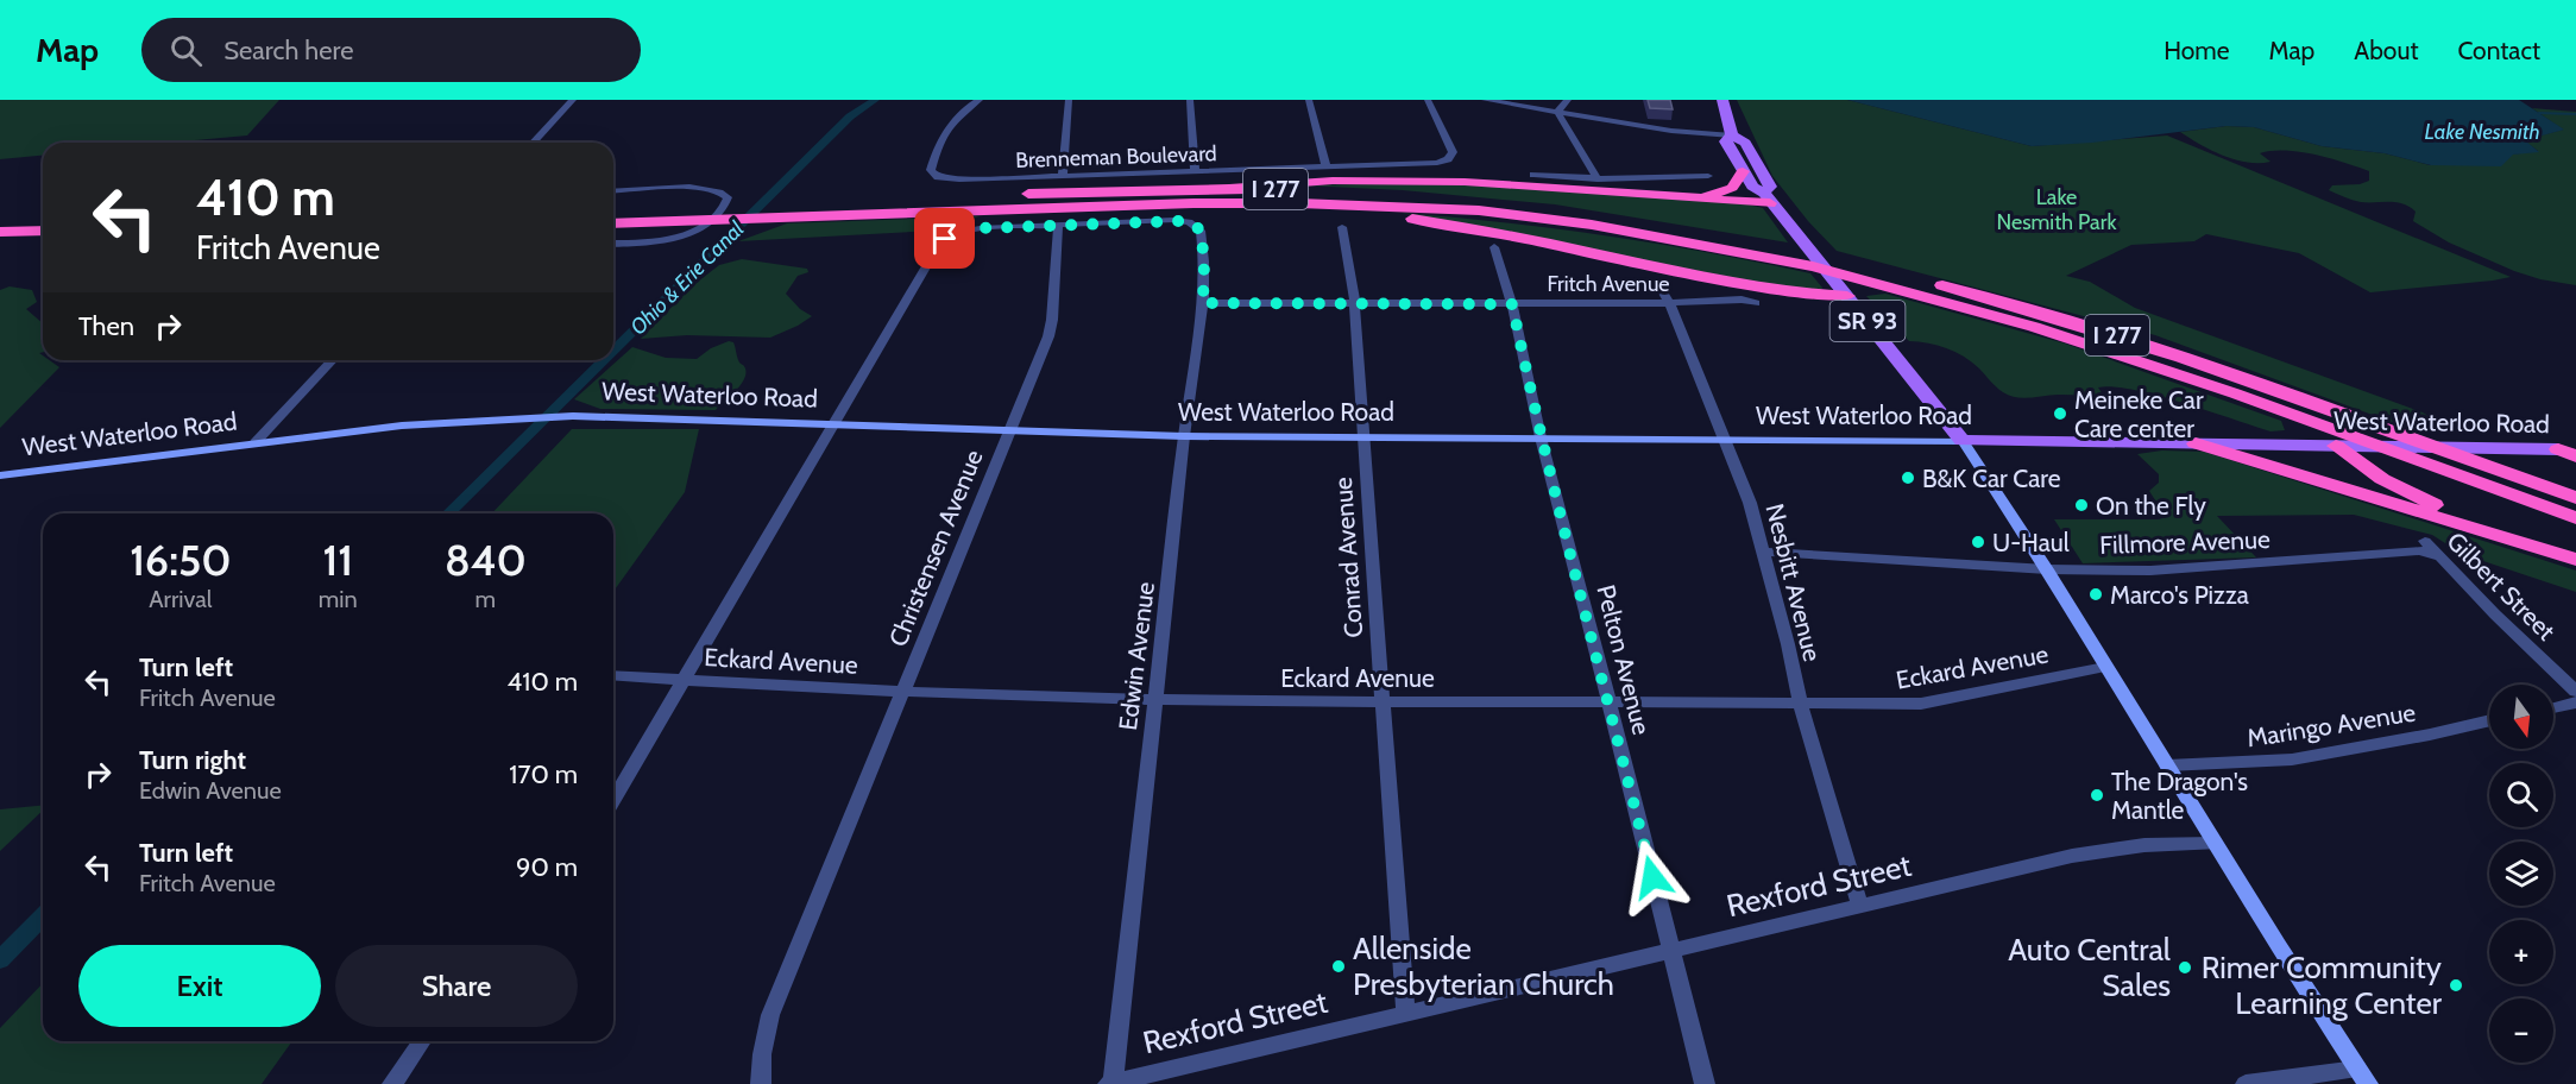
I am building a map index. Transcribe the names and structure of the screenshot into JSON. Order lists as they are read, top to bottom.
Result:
{
  "streets": {
    "highway": ["I 277"],
    "main road": ["SR 93", "West Waterloo Road"],
    "street": [
      "Brenneman Boulevard",
      "Fritch Avenue",
      "Fillmore Avenue",
      "Christensen Avenue",
      "Conrad Avenue",
      "Nesbitt Avenue",
      "Gilbert Street",
      "Edwin Avenue",
      "Pelton Avenue",
      "Eckard Avenue",
      "Maringo Avenue",
      "Rexford Street"
    ]
  },
  "crossings": [
    ["Fritch Avenue", "Conrad Avenue"],
    ["Fritch Avenue", "Nesbitt Avenue"],
    ["Fritch Avenue", "Edwin Avenue"],
    ["Fritch Avenue", "Pelton Avenue"],
    ["SR 93", "West Waterloo Road"],
    ["SR 93", "Fillmore Avenue"],
    ["SR 93", "Eckard Avenue"],
    ["SR 93", "Maringo Avenue"],
    ["SR 93", "Rexford Street"],
    ["West Waterloo Road", "Christensen Avenue"],
    ["West Waterloo Road", "Conrad Avenue"],
    ["West Waterloo Road", "Nesbitt Avenue"],
    ["West Waterloo Road", "Edwin Avenue"],
    ["West Waterloo Road", "Pelton Avenue"],
    ["Fillmore Avenue", "Nesbitt Avenue"],
    ["Fillmore Avenue", "Gilbert Street"],
    ["Christensen Avenue", "Edwin Avenue"],
    ["Christensen Avenue", "Eckard Avenue"],
    ["Conrad Avenue", "Eckard Avenue"],
    ["Conrad Avenue", "Rexford Street"],
    ["Nesbitt Avenue", "Eckard Avenue"],
    ["Nesbitt Avenue", "Rexford Street"],
    ["Edwin Avenue", "Eckard Avenue"],
    ["Edwin Avenue", "Rexford Street"],
    ["Pelton Avenue", "Eckard Avenue"],
    ["Pelton Avenue", "Rexford Street"]
  ],
  "water": ["Lake Nesmith", "Ohio & Erie Canal"],
  "parks": ["Lake Nesmith Park"],
  "places": [
    "Meineke Car Care center",
    "B&K Car Care",
    "On the Fly",
    "U-Haul",
    "Marco's Pizza",
    "The Dragon's Mantle",
    "Allenside Presbyterian Church",
    "Auto Central Sales",
    "Rimer Community Learning Center"
  ],
  "north": "bottom",
  "page": {
    "header": "Map",
    "search": "Search here",
    "nav": [
      "Home",
      "Map",
      "About",
      "Contact"
    ],
    "turn": ["410 m", "Fritch Avenue"],
    "then": "Then",
    "eta": [
      "16:50",
      "Arrival",
      "11",
      "min",
      "840",
      "m"
    ],
    "list": [
      {
        "name": "Turn left",
        "note": "Fritch Avenue",
        "value": "410 m"
      },
      {
        "name": "Turn right",
        "note": "Edwin Avenue",
        "value": "170 m"
      },
      {
        "name": "Turn left",
        "note": "Fritch Avenue",
        "value": "90 m"
      }
    ],
    "map_buttons": ["+", "−"],
    "buttons": ["Exit", "Share"]
  }
}
